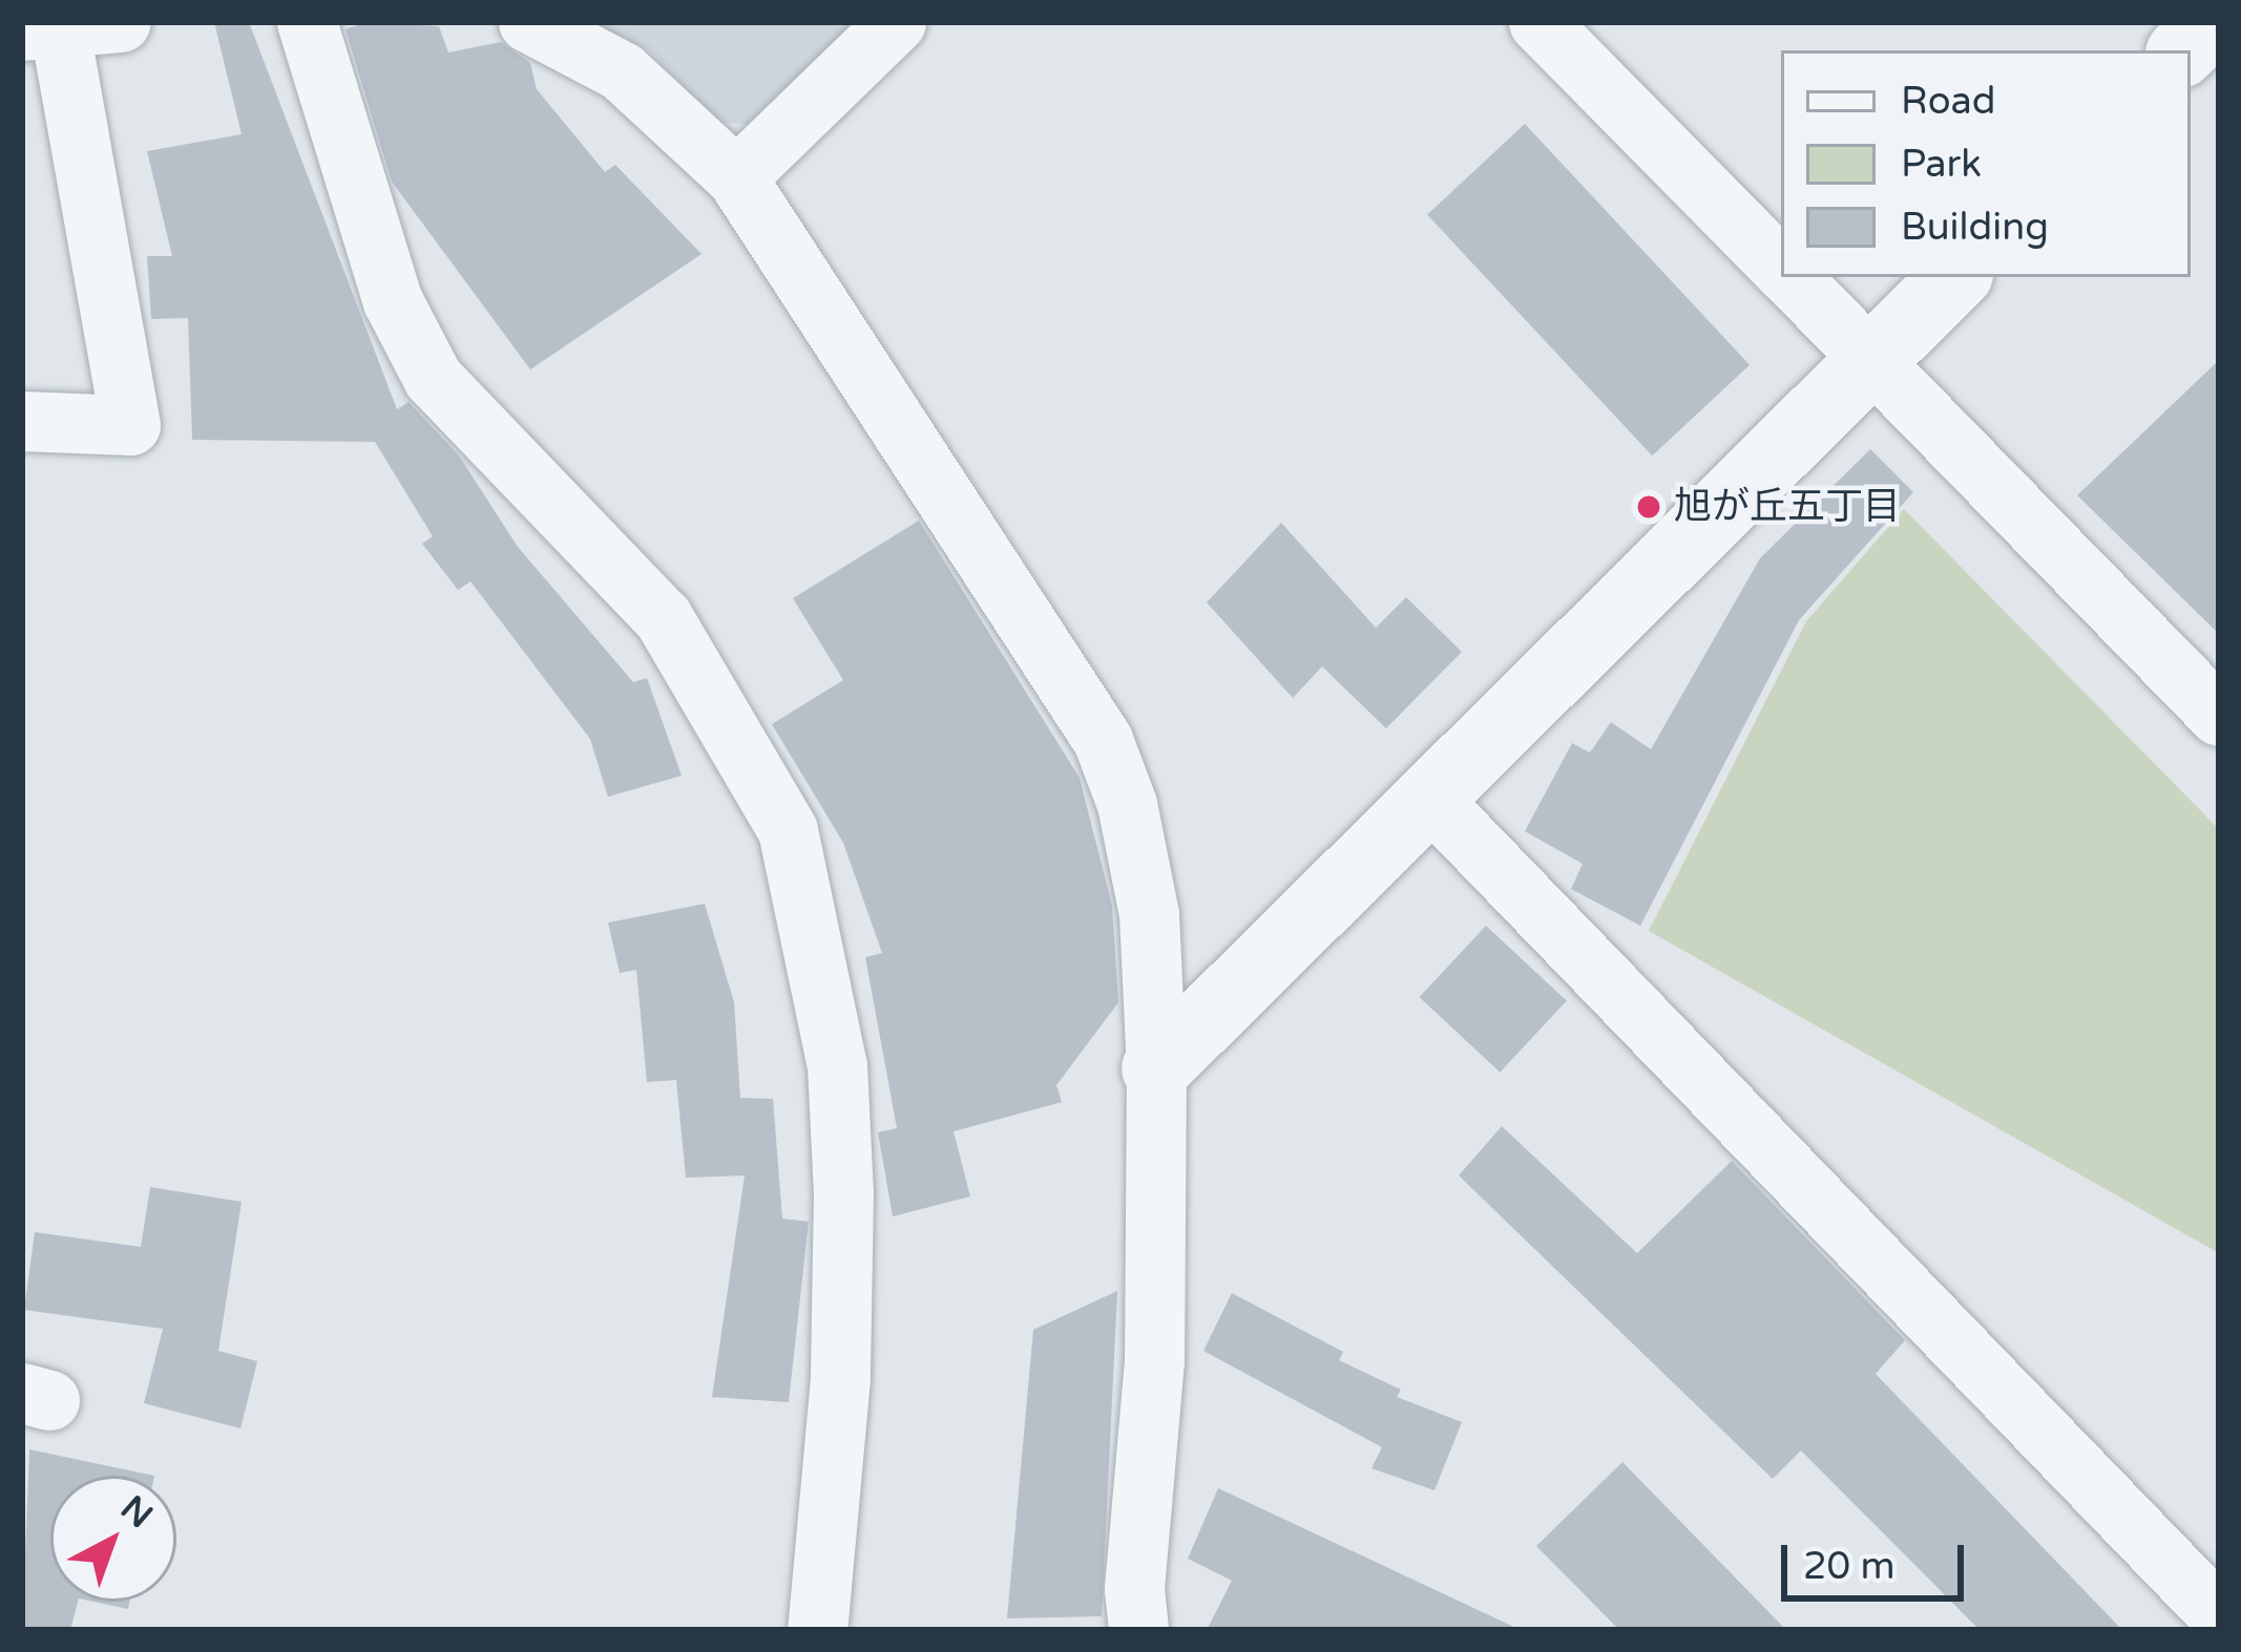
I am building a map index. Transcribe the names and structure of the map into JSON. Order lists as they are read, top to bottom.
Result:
{
  "places": ["旭が丘五丁目"],
  "legend": ["Road", "Park", "Building"],
  "scale_bar": "20 m",
  "north": "top right"
}
